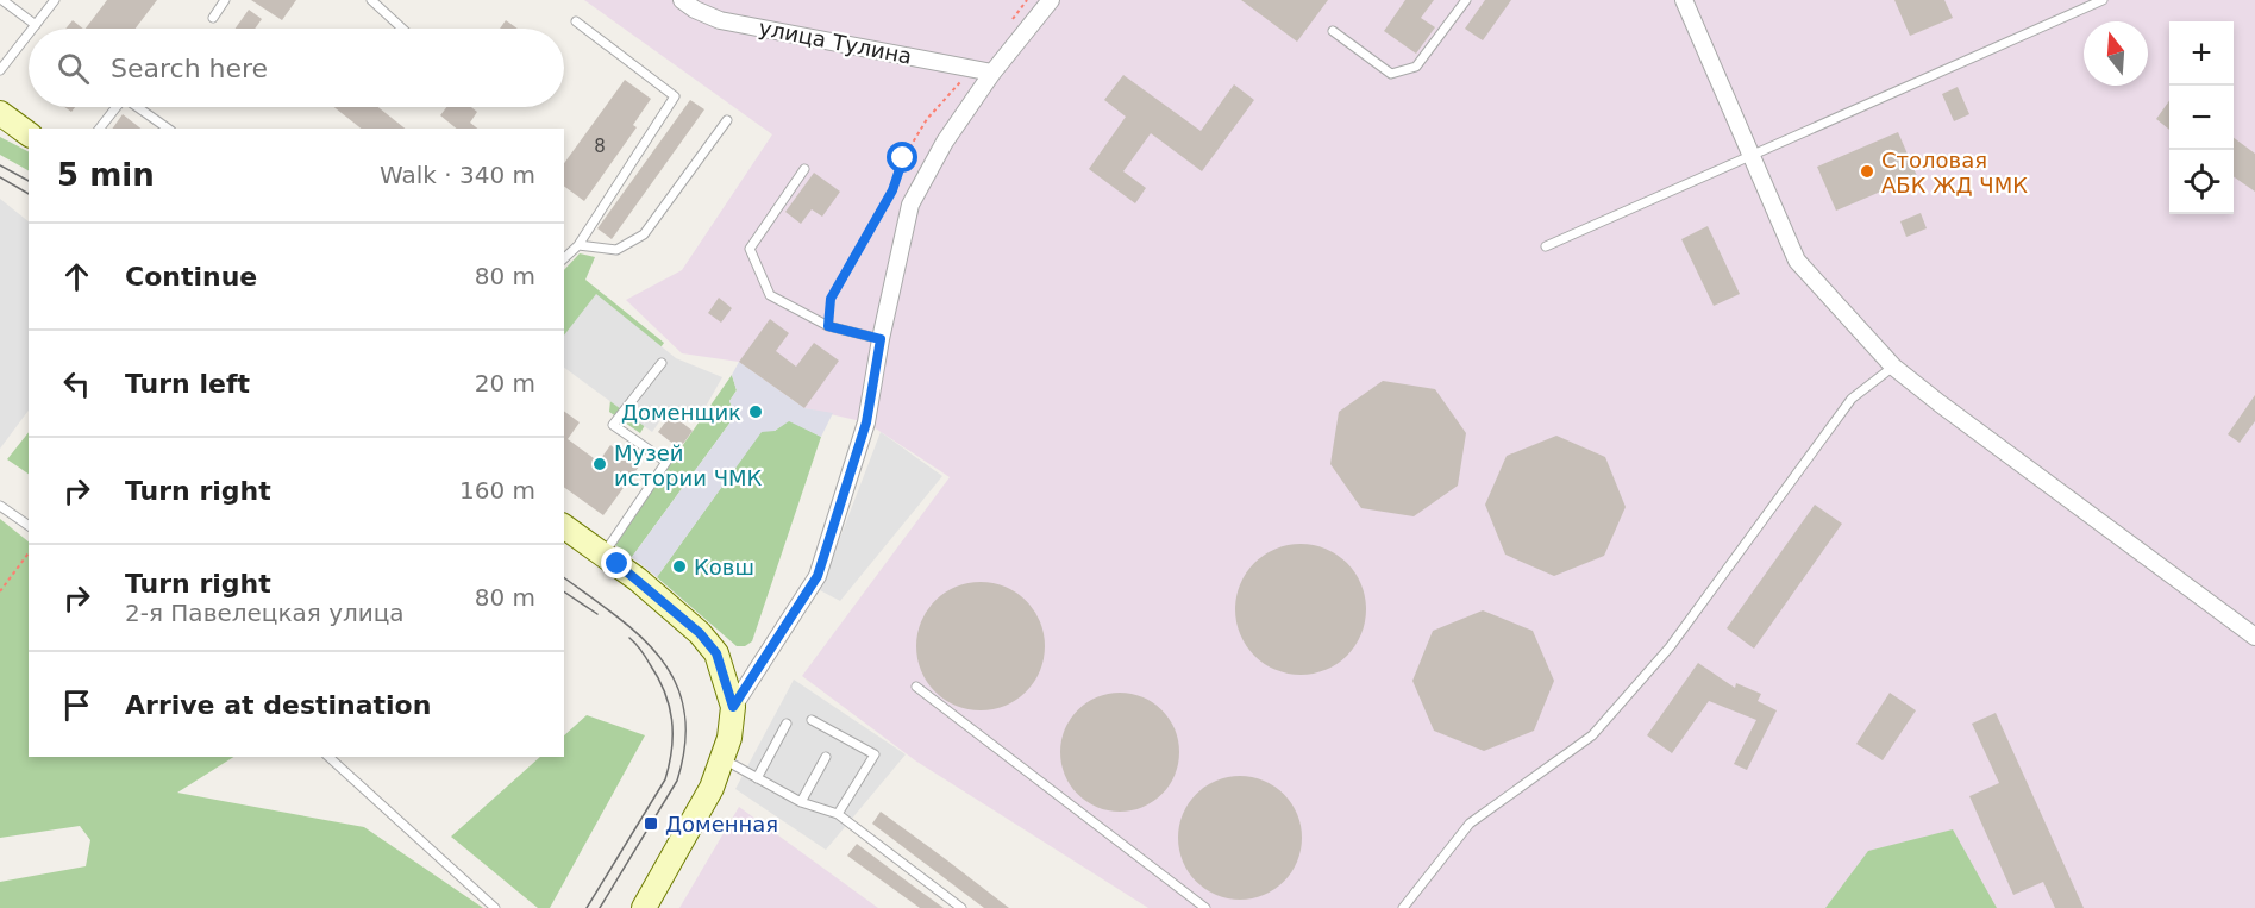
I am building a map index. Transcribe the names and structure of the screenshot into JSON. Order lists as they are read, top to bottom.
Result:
{
  "streets": {
    "street": ["улица Тулина"]
  },
  "places": {
    "other": [
      "Столовая АБК ЖД ЧМК",
      "Доменщик",
      "Музей истории ЧМК",
      "Ковш"
    ],
    "transit": ["Доменная"]
  },
  "house_numbers": ["8"],
  "north": "top",
  "page": {
    "map_buttons": ["+", "−"],
    "search": "Search here",
    "heading": ["5 min", "Walk · 340 m"],
    "list": [
      ["Continue", "80 m"],
      ["Turn left", "20 m"],
      ["Turn right", "160 m"],
      ["Turn right", "2-я Павелецкая улица", "80 m"],
      "Arrive at destination"
    ]
  }
}
